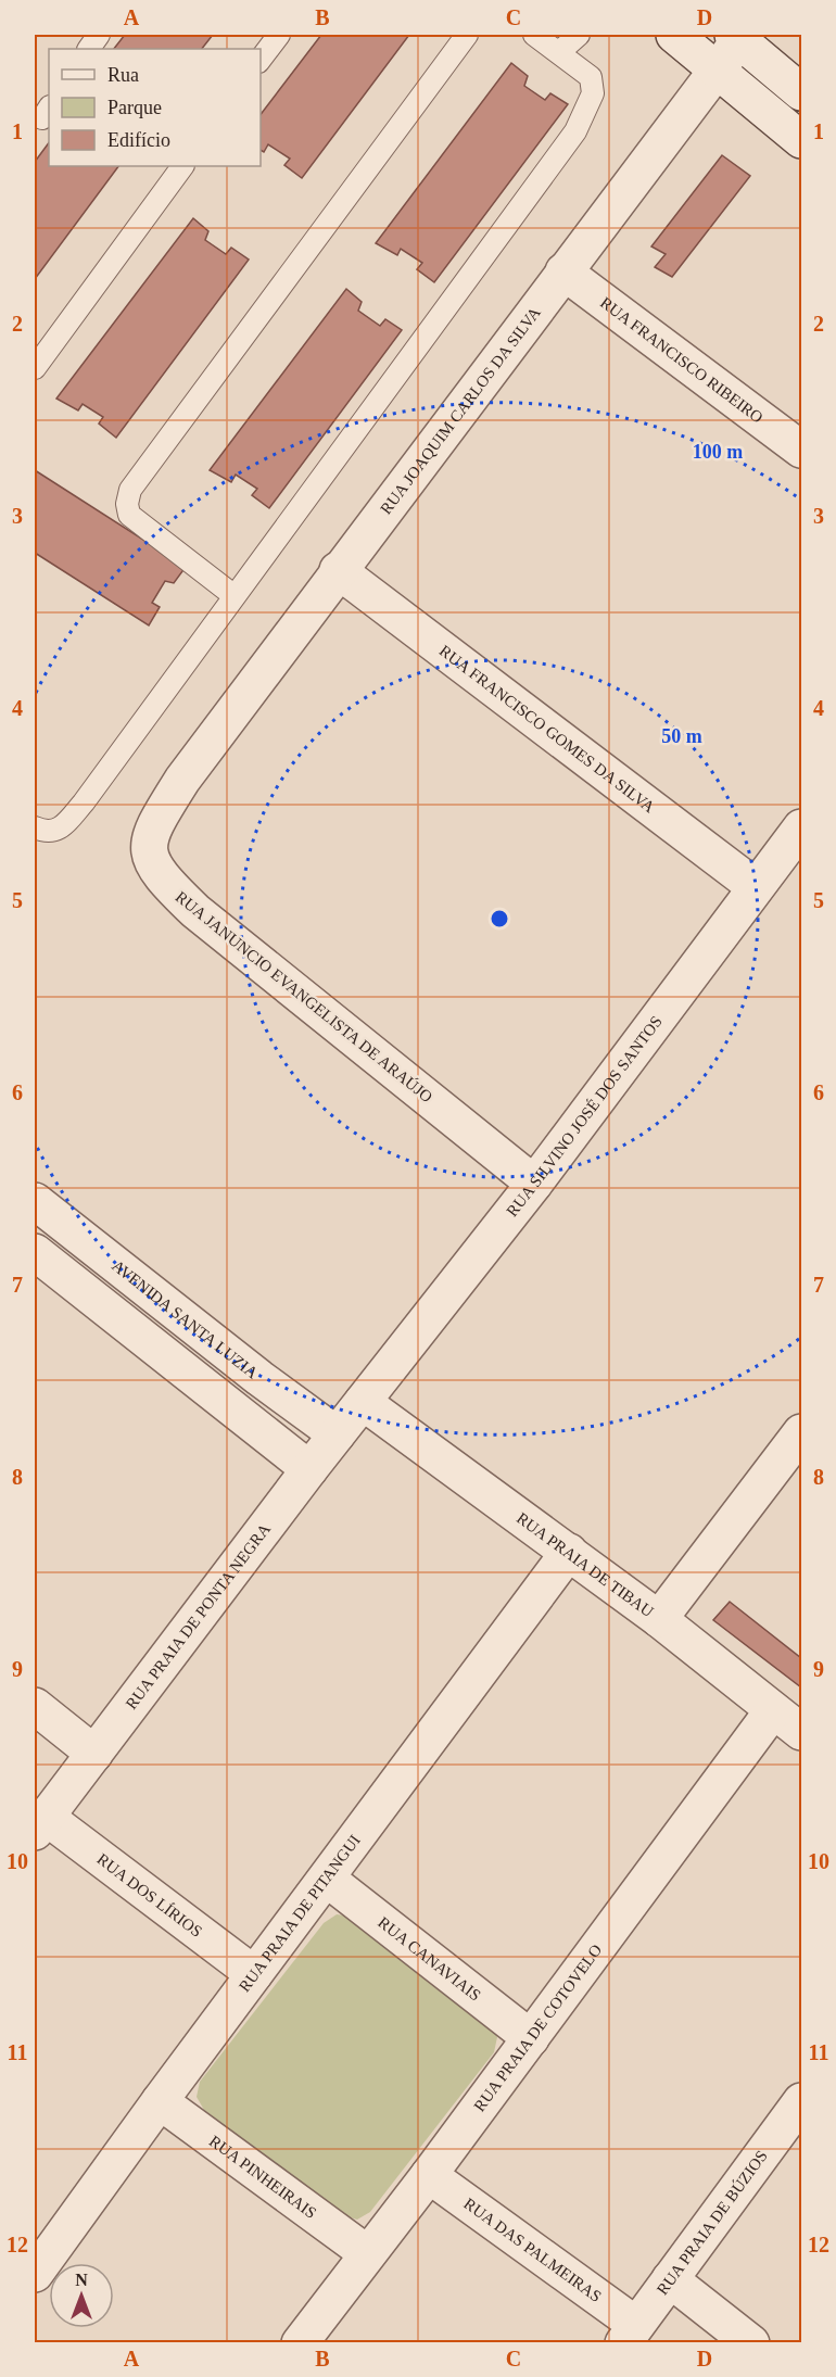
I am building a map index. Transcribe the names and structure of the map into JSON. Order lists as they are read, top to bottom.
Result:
{
  "streets": {
    "street": [
      "RUA FRANCISCO RIBEIRO",
      "RUA JOAQUIM CARLOS DA SILVA",
      "RUA FRANCISCO GOMES DA SILVA",
      "RUA JANUNCIO EVANGELISTA DE ARAÚJO",
      "RUA SILVINO JOSÉ DOS SANTOS",
      "AVENIDA SANTA LUZIA",
      "RUA PRAIA DE TIBAU",
      "RUA PRAIA DE PONTA NEGRA",
      "RUA DOS LÍRIOS",
      "RUA PRAIA DE PITANGUI",
      "RUA CANAVIAIS",
      "RUA PRAIA DE COTOVELO",
      "RUA PINHEIRAIS",
      "RUA PRAIA DE BÚZIOS",
      "RUA DAS PALMEIRAS"
    ]
  },
  "crossings": [
    ["RUA FRANCISCO RIBEIRO", "RUA JOAQUIM CARLOS DA SILVA"],
    ["RUA JOAQUIM CARLOS DA SILVA", "RUA FRANCISCO GOMES DA SILVA"],
    ["RUA JOAQUIM CARLOS DA SILVA", "RUA JANUNCIO EVANGELISTA DE ARAÚJO"],
    ["RUA FRANCISCO GOMES DA SILVA", "RUA SILVINO JOSÉ DOS SANTOS"],
    ["RUA JANUNCIO EVANGELISTA DE ARAÚJO", "RUA SILVINO JOSÉ DOS SANTOS"],
    ["RUA SILVINO JOSÉ DOS SANTOS", "RUA PRAIA DE TIBAU"],
    ["RUA SILVINO JOSÉ DOS SANTOS", "RUA PRAIA DE PONTA NEGRA"],
    ["AVENIDA SANTA LUZIA", "RUA PRAIA DE PONTA NEGRA"],
    ["RUA PRAIA DE TIBAU", "RUA PRAIA DE PONTA NEGRA"],
    ["RUA PRAIA DE TIBAU", "RUA PRAIA DE PITANGUI"],
    ["RUA PRAIA DE TIBAU", "RUA PRAIA DE COTOVELO"],
    ["RUA PRAIA DE PONTA NEGRA", "RUA DOS LÍRIOS"],
    ["RUA DOS LÍRIOS", "RUA PRAIA DE PITANGUI"],
    ["RUA PRAIA DE PITANGUI", "RUA CANAVIAIS"],
    ["RUA PRAIA DE PITANGUI", "RUA PINHEIRAIS"],
    ["RUA CANAVIAIS", "RUA PRAIA DE COTOVELO"],
    ["RUA PRAIA DE COTOVELO", "RUA PINHEIRAIS"],
    ["RUA PRAIA DE COTOVELO", "RUA DAS PALMEIRAS"],
    ["RUA PRAIA DE BÚZIOS", "RUA DAS PALMEIRAS"]
  ],
  "legend": ["Rua", "Parque", "Edifício"],
  "north": "top",
  "grid": {
    "columns": [
      "A",
      "B",
      "C",
      "D"
    ],
    "rows": [
      "1",
      "2",
      "3",
      "4",
      "5",
      "6",
      "7",
      "8",
      "9",
      "10",
      "11",
      "12"
    ]
  },
  "rings": ["100 m", "50 m"]
}
